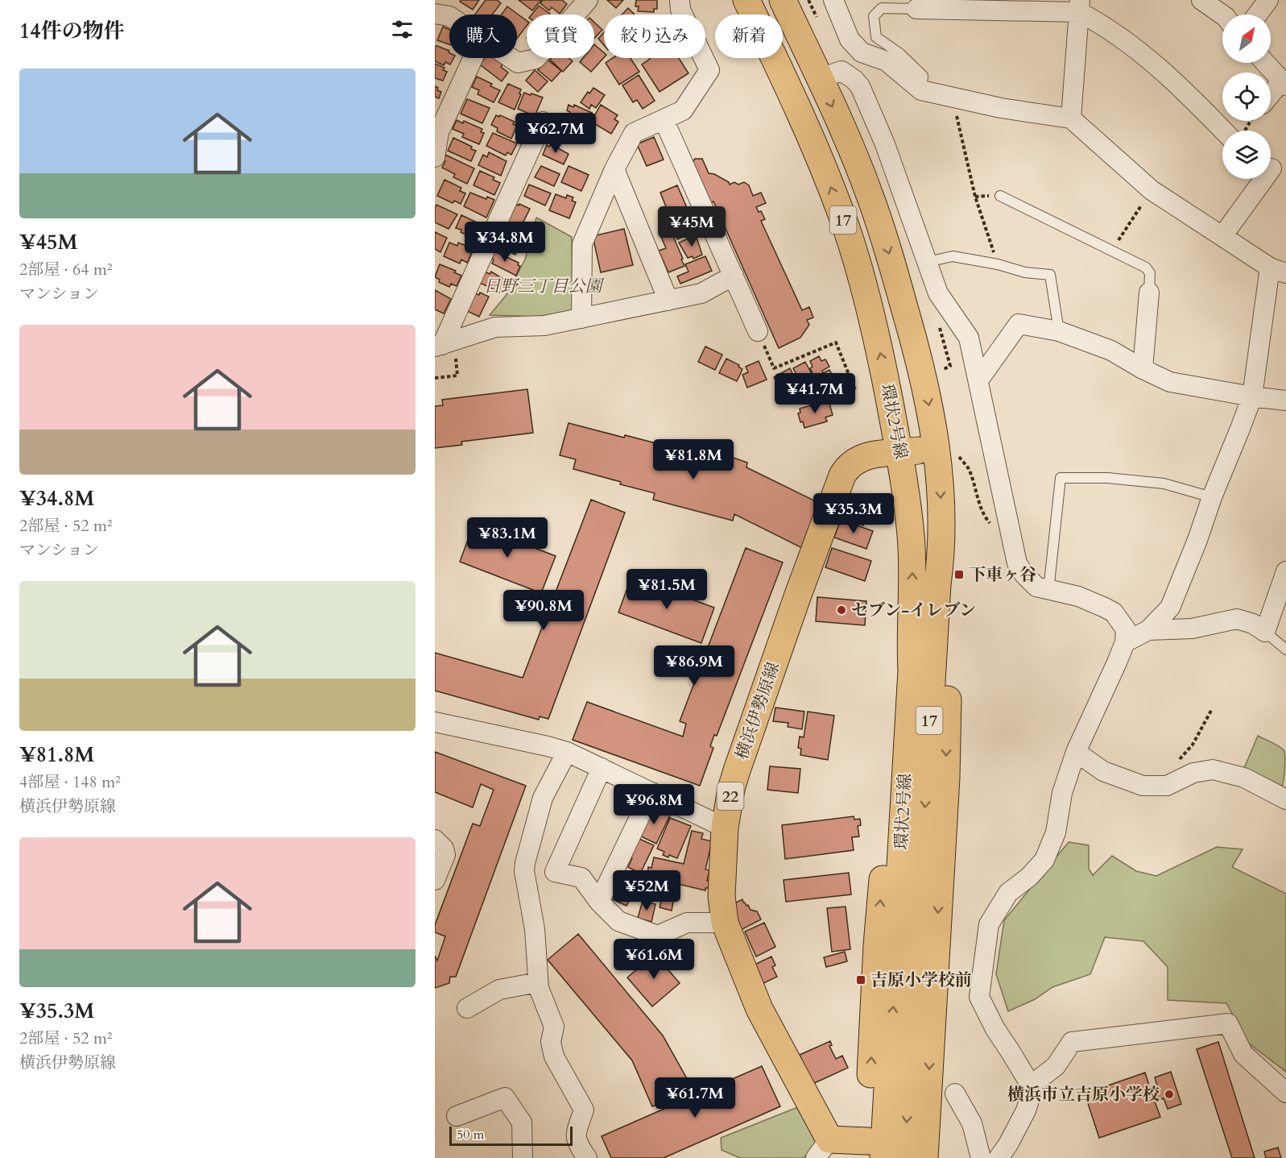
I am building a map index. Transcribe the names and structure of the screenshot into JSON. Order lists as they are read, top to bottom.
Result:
{
  "streets": {
    "main road": [
      "17",
      "環状2号線",
      "横浜伊勢原線",
      "22"
    ]
  },
  "crossings": [
    ["環状2号線", "横浜伊勢原線"]
  ],
  "parks": ["日野三丁目公園"],
  "places": {
    "transit": ["下車ヶ谷", "吉原小学校前"],
    "other": ["セブン-イレブン", "横浜市立吉原小学校"]
  },
  "scale_bar": "50 m",
  "north": "top right",
  "page": {
    "heading": "14件の物件",
    "chip": [
      "購入",
      "賃貸",
      "絞り込み",
      "新着"
    ],
    "list": [
      {
        "name": "¥45M",
        "note": "2部屋 · 64 m² · マンション"
      },
      {
        "name": "¥34.8M",
        "note": "2部屋 · 52 m² · マンション"
      },
      {
        "name": "¥81.8M",
        "note": "4部屋 · 148 m² · 横浜伊勢原線"
      },
      {
        "name": "¥35.3M",
        "note": "2部屋 · 52 m² · 横浜伊勢原線"
      }
    ],
    "price": [
      "¥62.7M",
      "¥45M",
      "¥34.8M",
      "¥41.7M",
      "¥81.8M",
      "¥35.3M",
      "¥83.1M",
      "¥81.5M",
      "¥90.8M",
      "¥86.9M",
      "¥96.8M",
      "¥52M",
      "¥61.6M",
      "¥61.7M"
    ],
    "scale": "50 m"
  }
}
